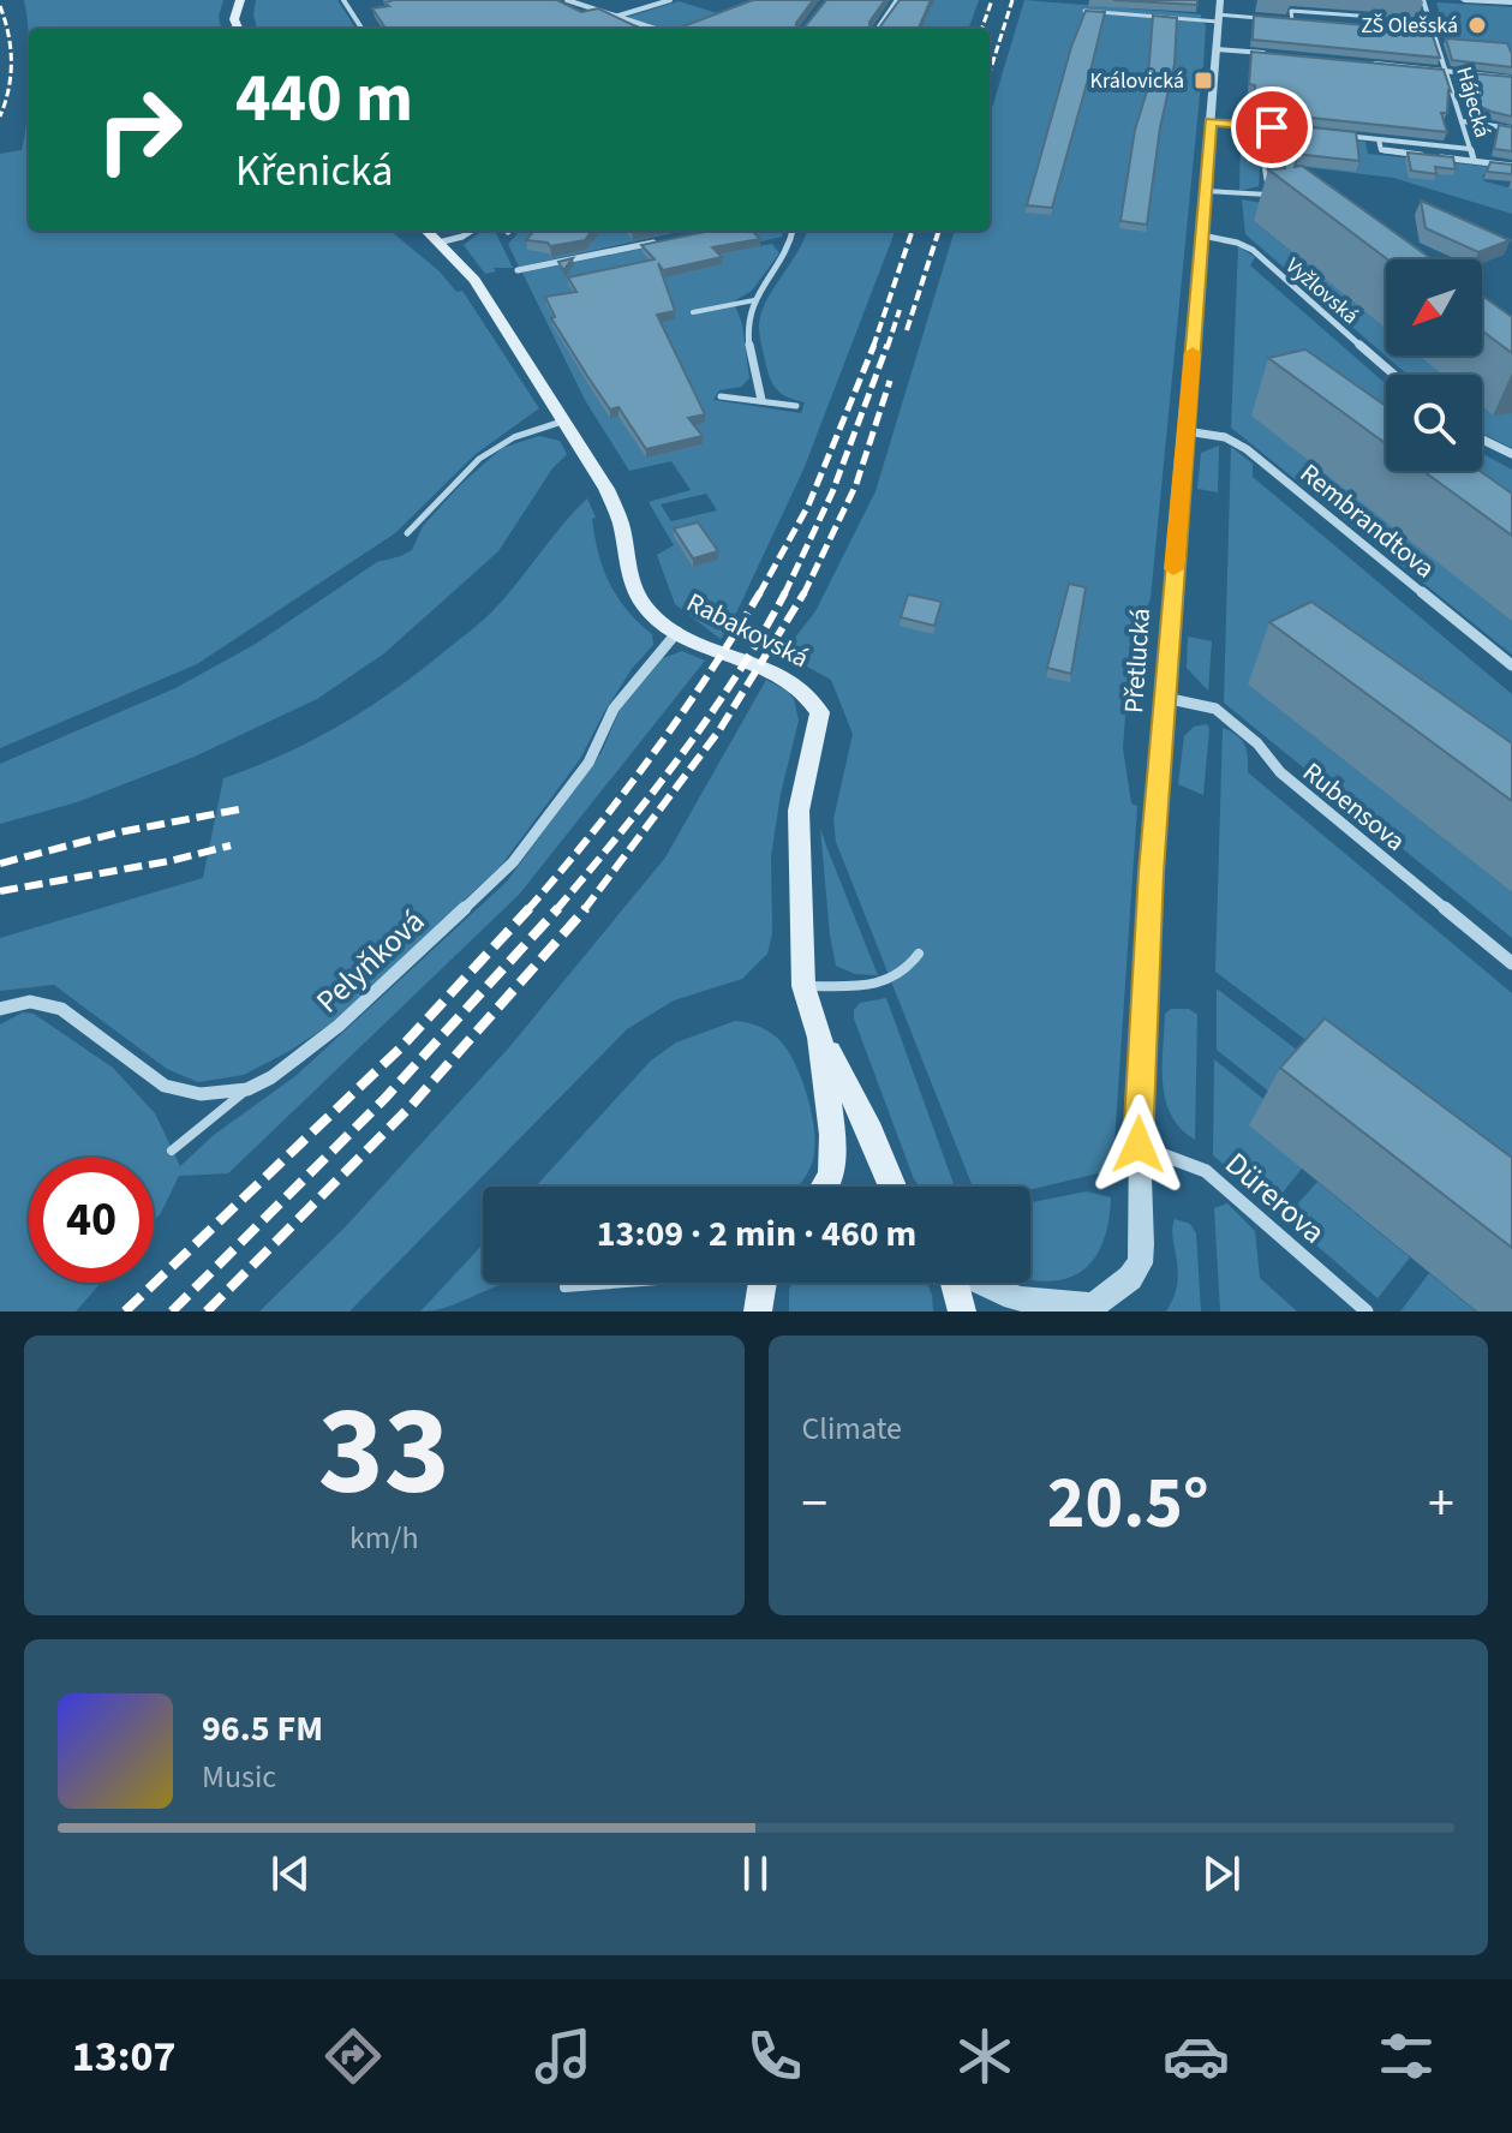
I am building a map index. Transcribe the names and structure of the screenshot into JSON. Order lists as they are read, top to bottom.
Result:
{
  "streets": {
    "main road": ["Rabakovská"],
    "street": [
      "Hájecká",
      "Vyžlovská",
      "Rembrandtova",
      "Přetlucká",
      "Rubensova",
      "Pelyňková",
      "Dürerova"
    ]
  },
  "crossings": [
    ["Vyžlovská", "Přetlucká"],
    ["Rembrandtova", "Přetlucká"],
    ["Rabakovská", "Pelyňková"],
    ["Přetlucká", "Rubensova"],
    ["Přetlucká", "Dürerova"]
  ],
  "places": {
    "other": ["ZŠ Olešská"],
    "transit": ["Královická"]
  },
  "north": "bottom left",
  "page": {
    "turn": ["440 m", "Křenická"],
    "limit": "40",
    "trip": "13:09 · 2 min · 460 m",
    "tile": [
      ["33", "km/h"],
      "Climate"
    ],
    "heat": ["−", "20.5°", "+"],
    "song": ["96.5 FM", "Music"],
    "tabs": "13:07"
  }
}
